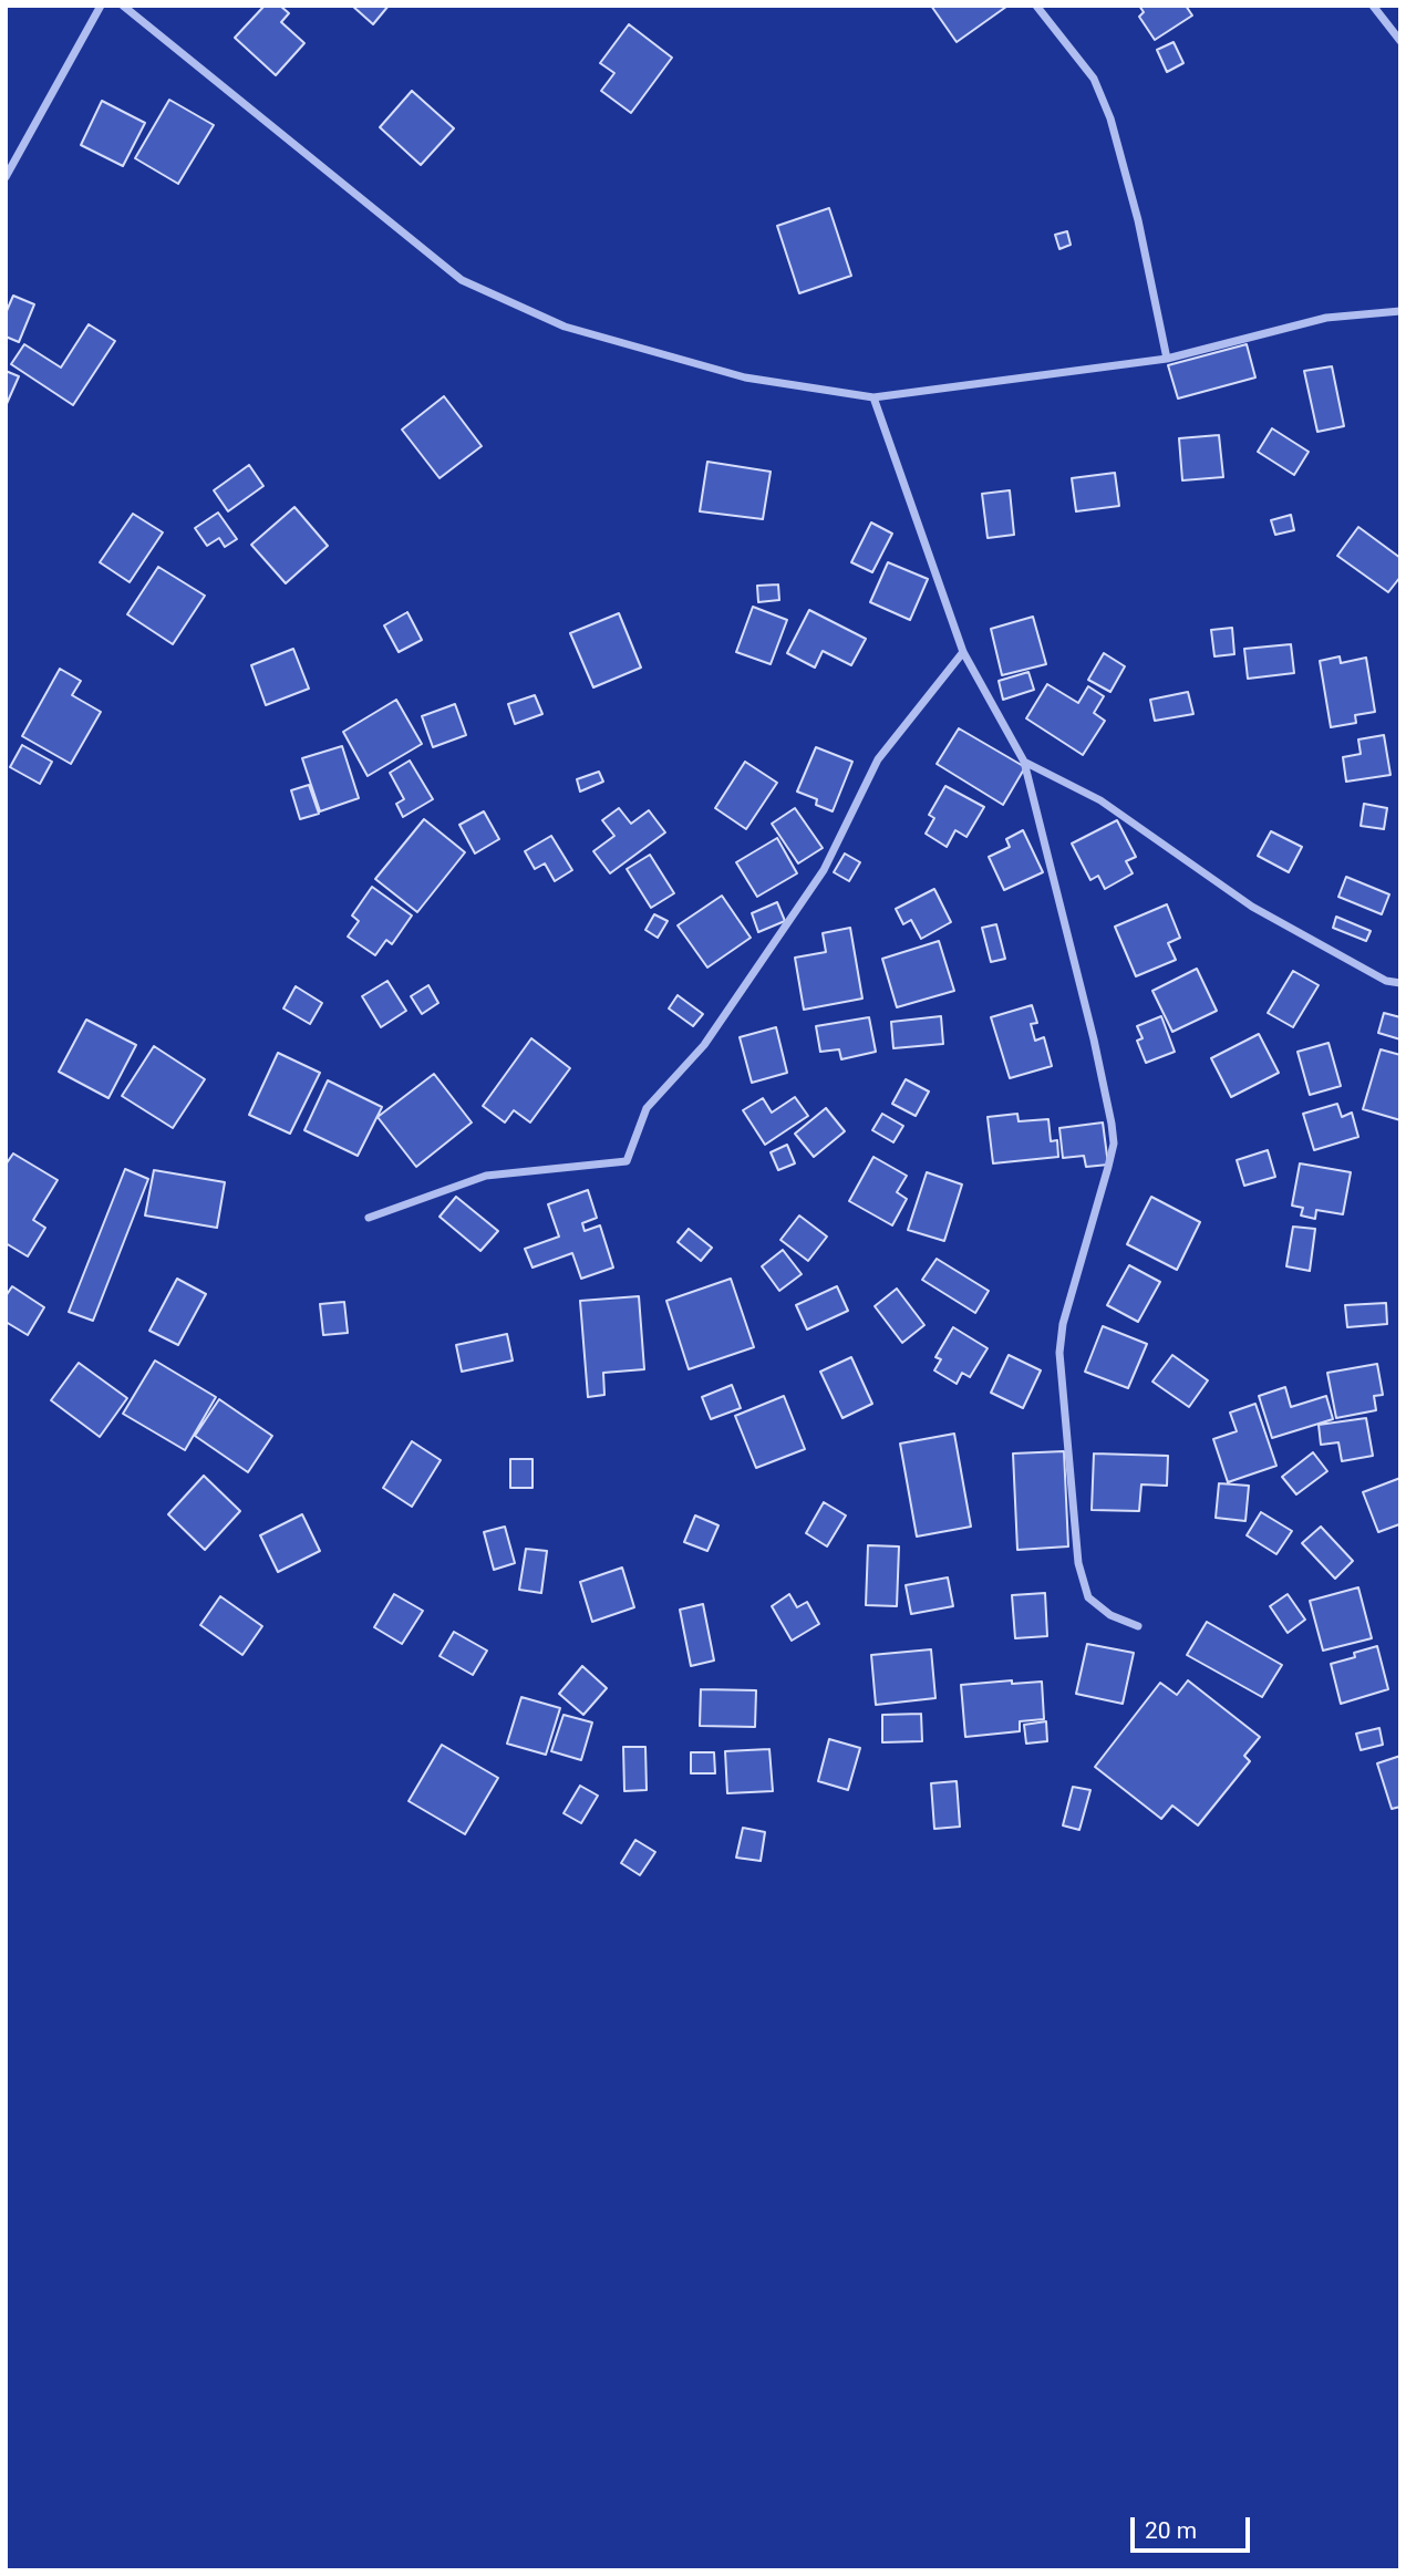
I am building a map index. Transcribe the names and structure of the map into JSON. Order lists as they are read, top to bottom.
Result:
{
  "scale_bar": "20 m"
}
